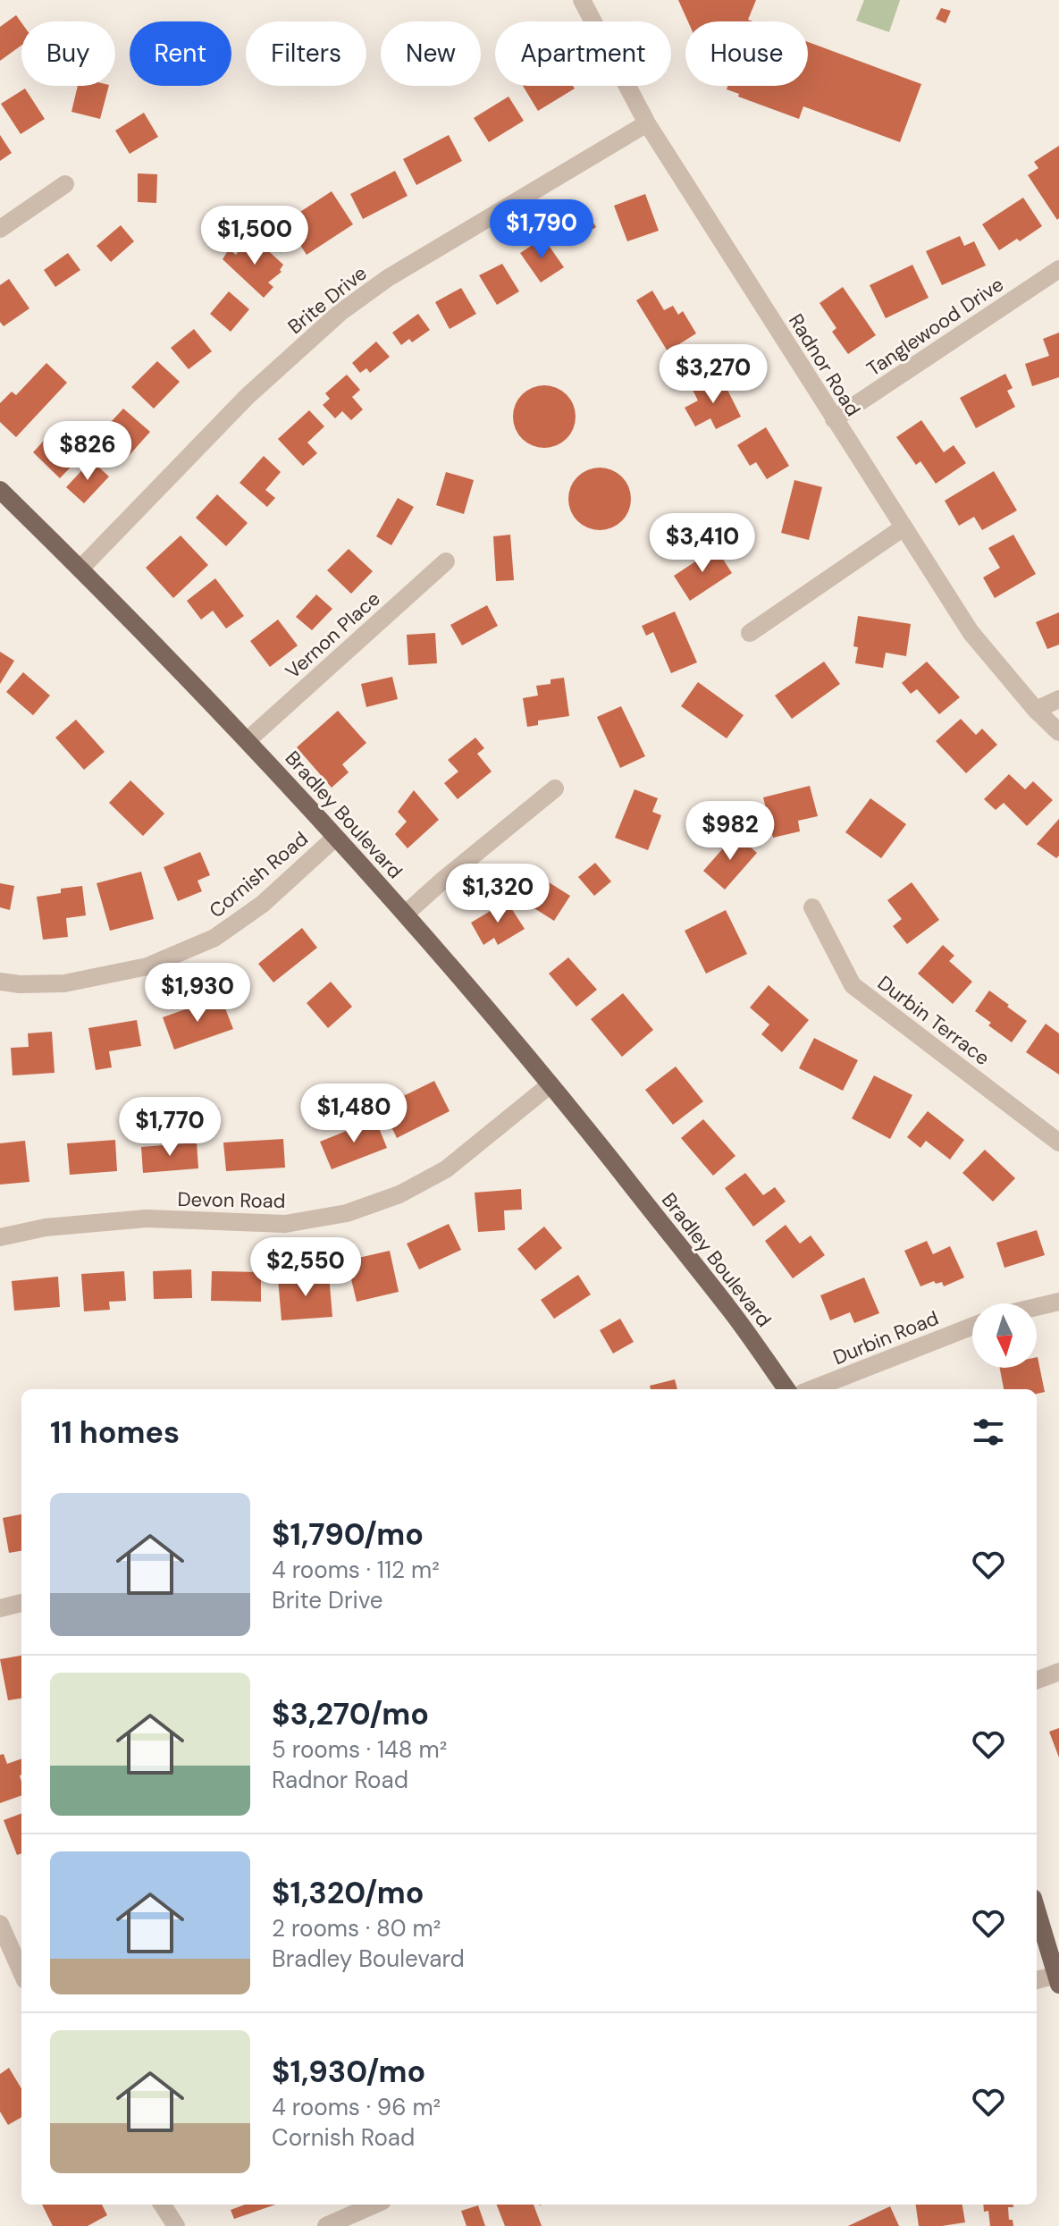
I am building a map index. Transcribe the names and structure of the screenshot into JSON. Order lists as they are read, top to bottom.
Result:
{
  "streets": {
    "main road": ["Bradley Boulevard"],
    "street": [
      "Brite Drive",
      "Tanglewood Drive",
      "Radnor Road",
      "Vernon Place",
      "Cornish Road",
      "Durbin Terrace",
      "Devon Road",
      "Durbin Road"
    ]
  },
  "crossings": [
    ["Brite Drive", "Radnor Road"],
    ["Brite Drive", "Bradley Boulevard"],
    ["Tanglewood Drive", "Radnor Road"],
    ["Vernon Place", "Bradley Boulevard"],
    ["Bradley Boulevard", "Cornish Road"],
    ["Bradley Boulevard", "Devon Road"]
  ],
  "north": "bottom",
  "page": {
    "chip": [
      "Buy",
      "Rent",
      "Filters",
      "New",
      "Apartment",
      "House"
    ],
    "price": [
      "$1,790",
      "$1,500",
      "$3,270",
      "$826",
      "$3,410",
      "$982",
      "$1,320",
      "$1,930",
      "$1,480",
      "$1,770",
      "$2,550"
    ],
    "heading": "11 homes",
    "list": [
      {
        "name": "$1,790/mo",
        "note": "4 rooms · 112 m² · Brite Drive"
      },
      {
        "name": "$3,270/mo",
        "note": "5 rooms · 148 m² · Radnor Road"
      },
      {
        "name": "$1,320/mo",
        "note": "2 rooms · 80 m² · Bradley Boulevard"
      },
      {
        "name": "$1,930/mo",
        "note": "4 rooms · 96 m² · Cornish Road"
      }
    ]
  }
}
